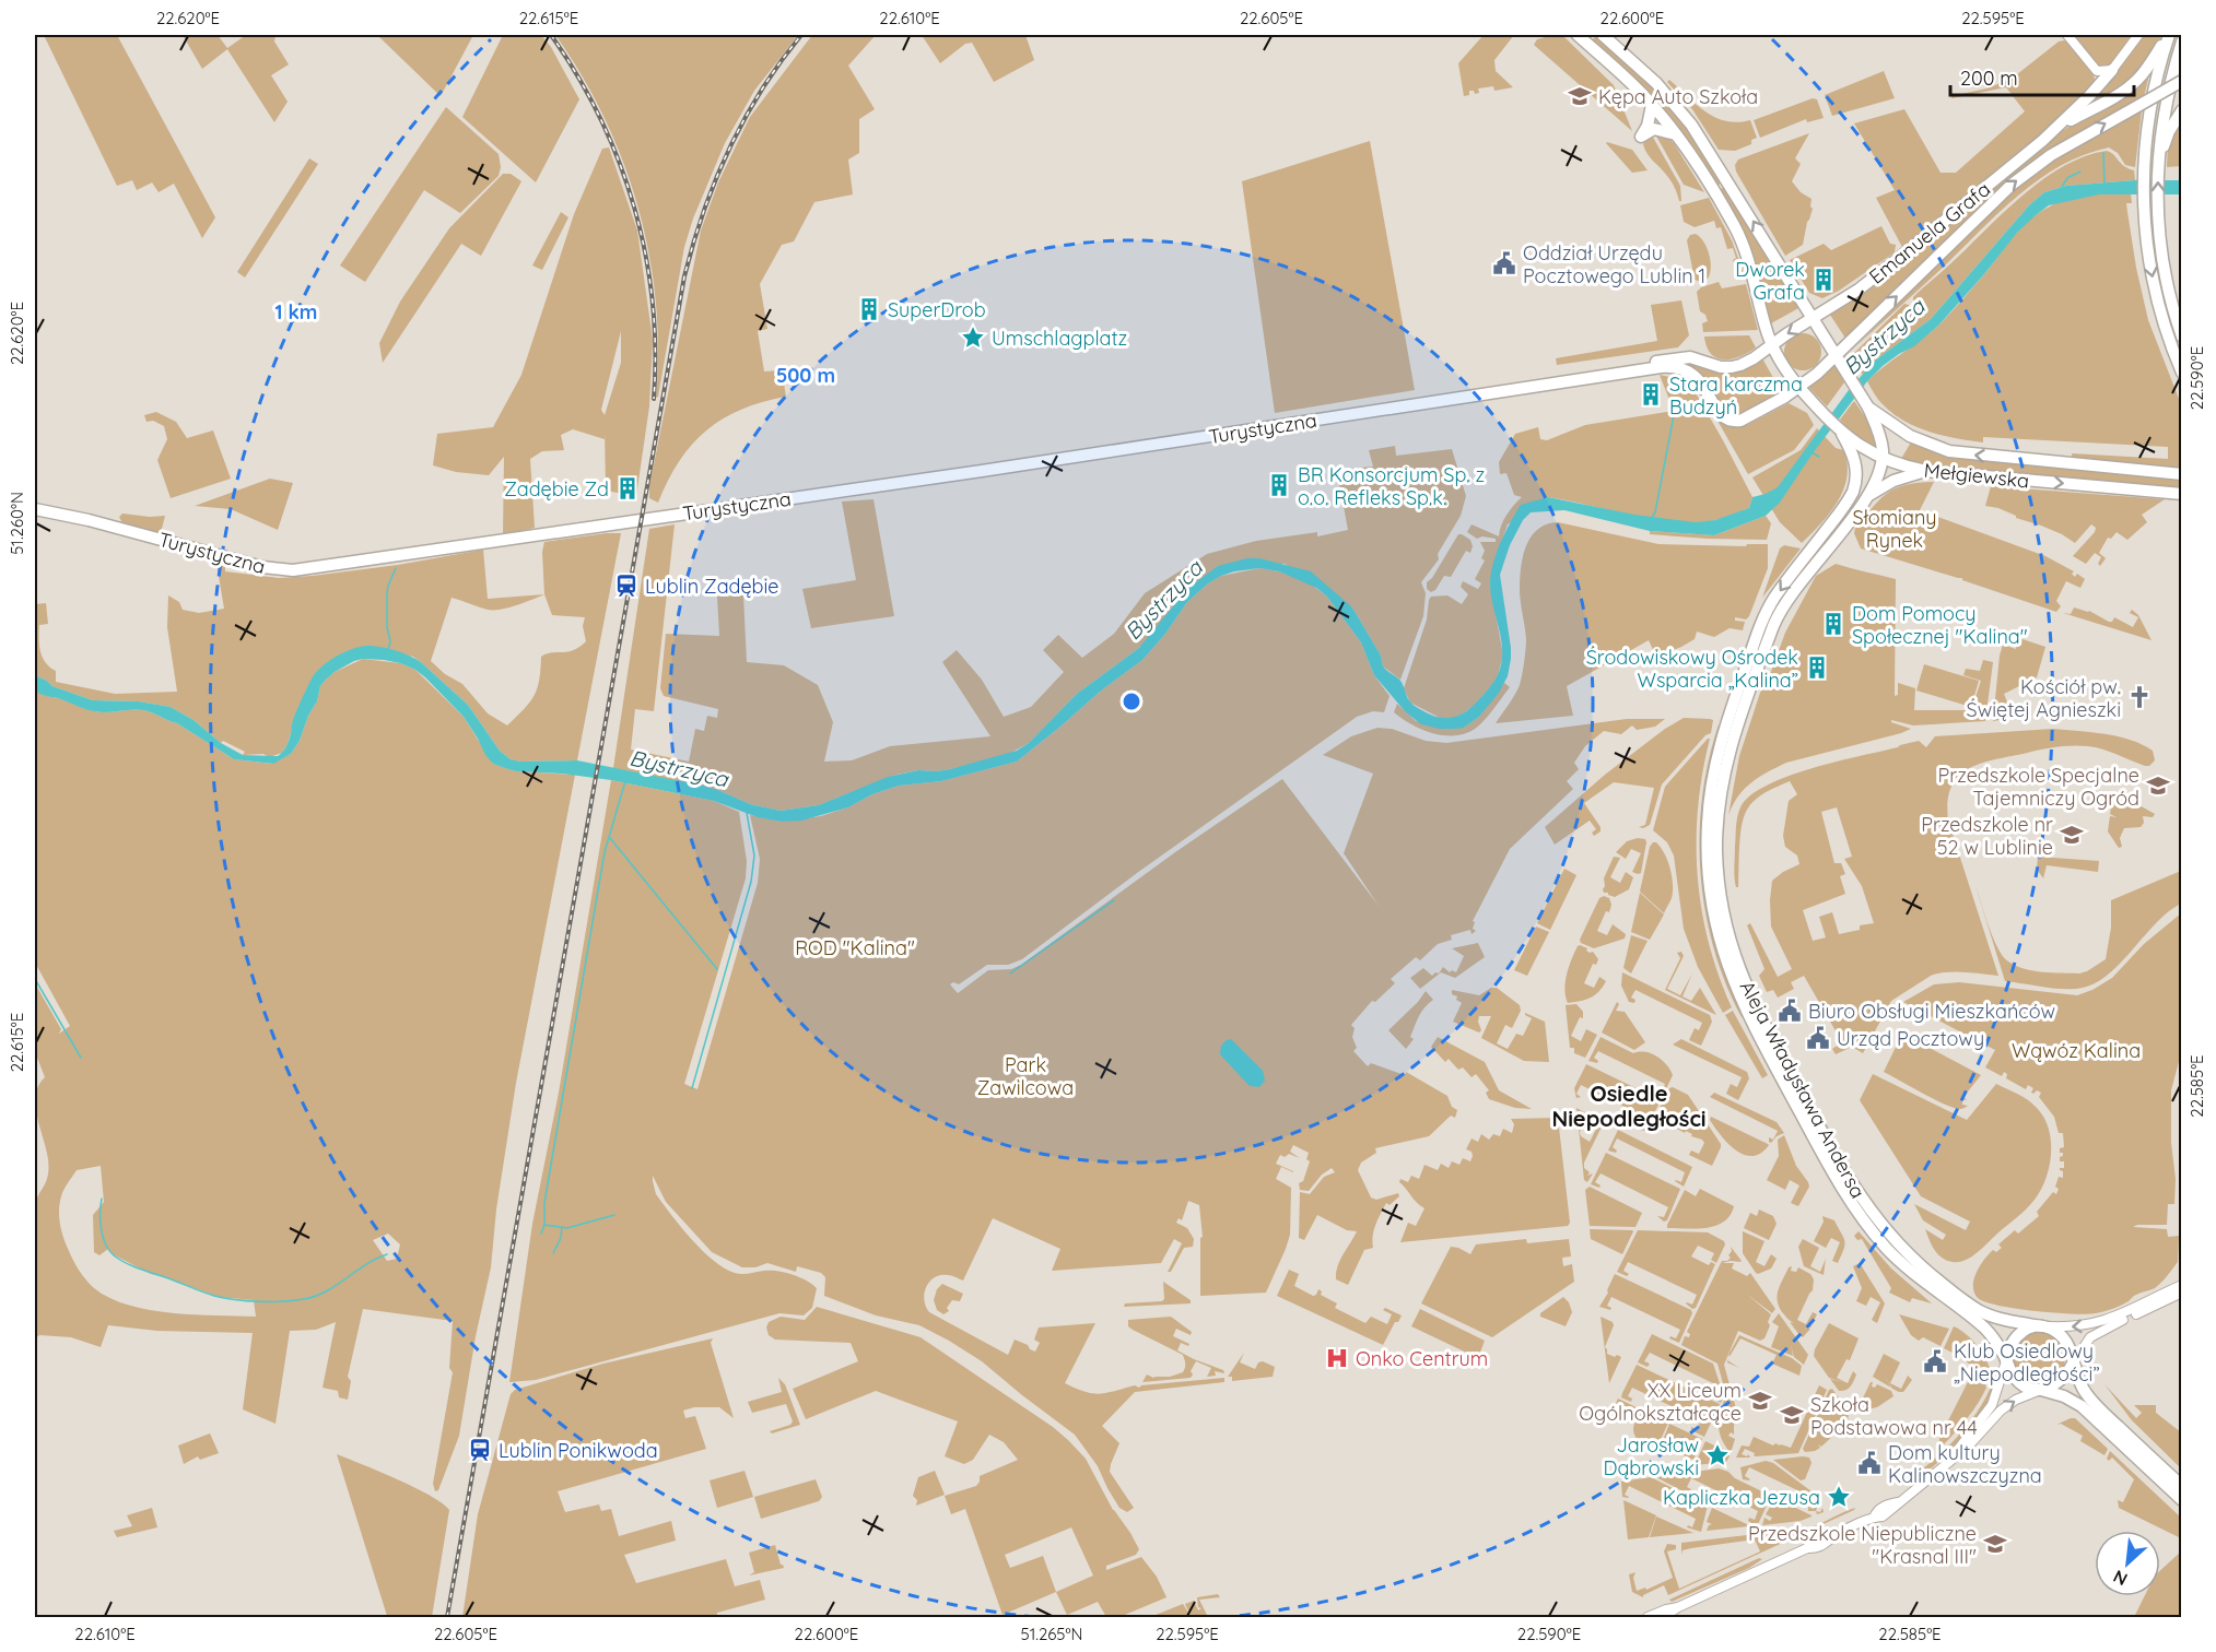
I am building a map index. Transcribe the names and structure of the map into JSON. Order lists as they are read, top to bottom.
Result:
{
  "streets": {
    "main road": [
      "Emanuela Grafa",
      "Turystyczna",
      "Mełgiewska",
      "Aleja Władysława Andersa"
    ]
  },
  "crossings": [
    ["Emanuela Grafa", "Turystyczna"],
    ["Emanuela Grafa", "Mełgiewska"],
    ["Turystyczna", "Mełgiewska"],
    ["Mełgiewska", "Aleja Władysława Andersa"]
  ],
  "districts": ["Osiedle Niepodległości"],
  "water": ["Bystrzyca"],
  "parks": [
    "Słomiany Rynek",
    "ROD \"Kalina\"",
    "Wąwóz Kalina",
    "Park Zawilcowa"
  ],
  "places": {
    "school or university": [
      "Kępa Auto Szkoła",
      "Przedszkole Specjalne Tajemniczy Ogród",
      "Przedszkole nr 52 w Lublinie",
      "XX Liceum Ogólnokształcące",
      "Szkoła Podstawowa nr 44",
      "Przedszkole Niepubliczne \"Krasnal III\""
    ],
    "public building": [
      "Oddział Urzędu Pocztowego Lublin 1",
      "Biuro Obsługi Mieszkańców",
      "Urząd Pocztowy",
      "Klub Osiedlowy „Niepodległości”",
      "Dom kultury Kalinowszczyzna"
    ],
    "building": [
      "Dworek Grafa",
      "SuperDrob",
      "Stara karczma Budzyń",
      "BR Konsorcjum Sp. z o.o. Refleks Sp.k.",
      "Zadębie Zd",
      "Dom Pomocy Społecznej \"Kalina\"",
      "Środowiskowy Ośrodek Wsparcia „Kalina”"
    ],
    "place": ["Umschlagplatz", "Jarosław Dąbrowski", "Kapliczka Jezusa"],
    "station": ["Lublin Zadębie", "Lublin Ponikwoda"],
    "church": ["Kościół pw. Świętej Agnieszki"],
    "hospital": ["Onko Centrum"]
  },
  "scale_bar": "200 m",
  "north": "bottom left",
  "coordinates": [
    "22.620°E",
    "22.615°E",
    "22.610°E",
    "22.605°E",
    "22.600°E",
    "22.595°E",
    "22.590°E",
    "51.260°N",
    "22.585°E",
    "51.265°N"
  ],
  "rings": ["1 km", "500 m"]
}
